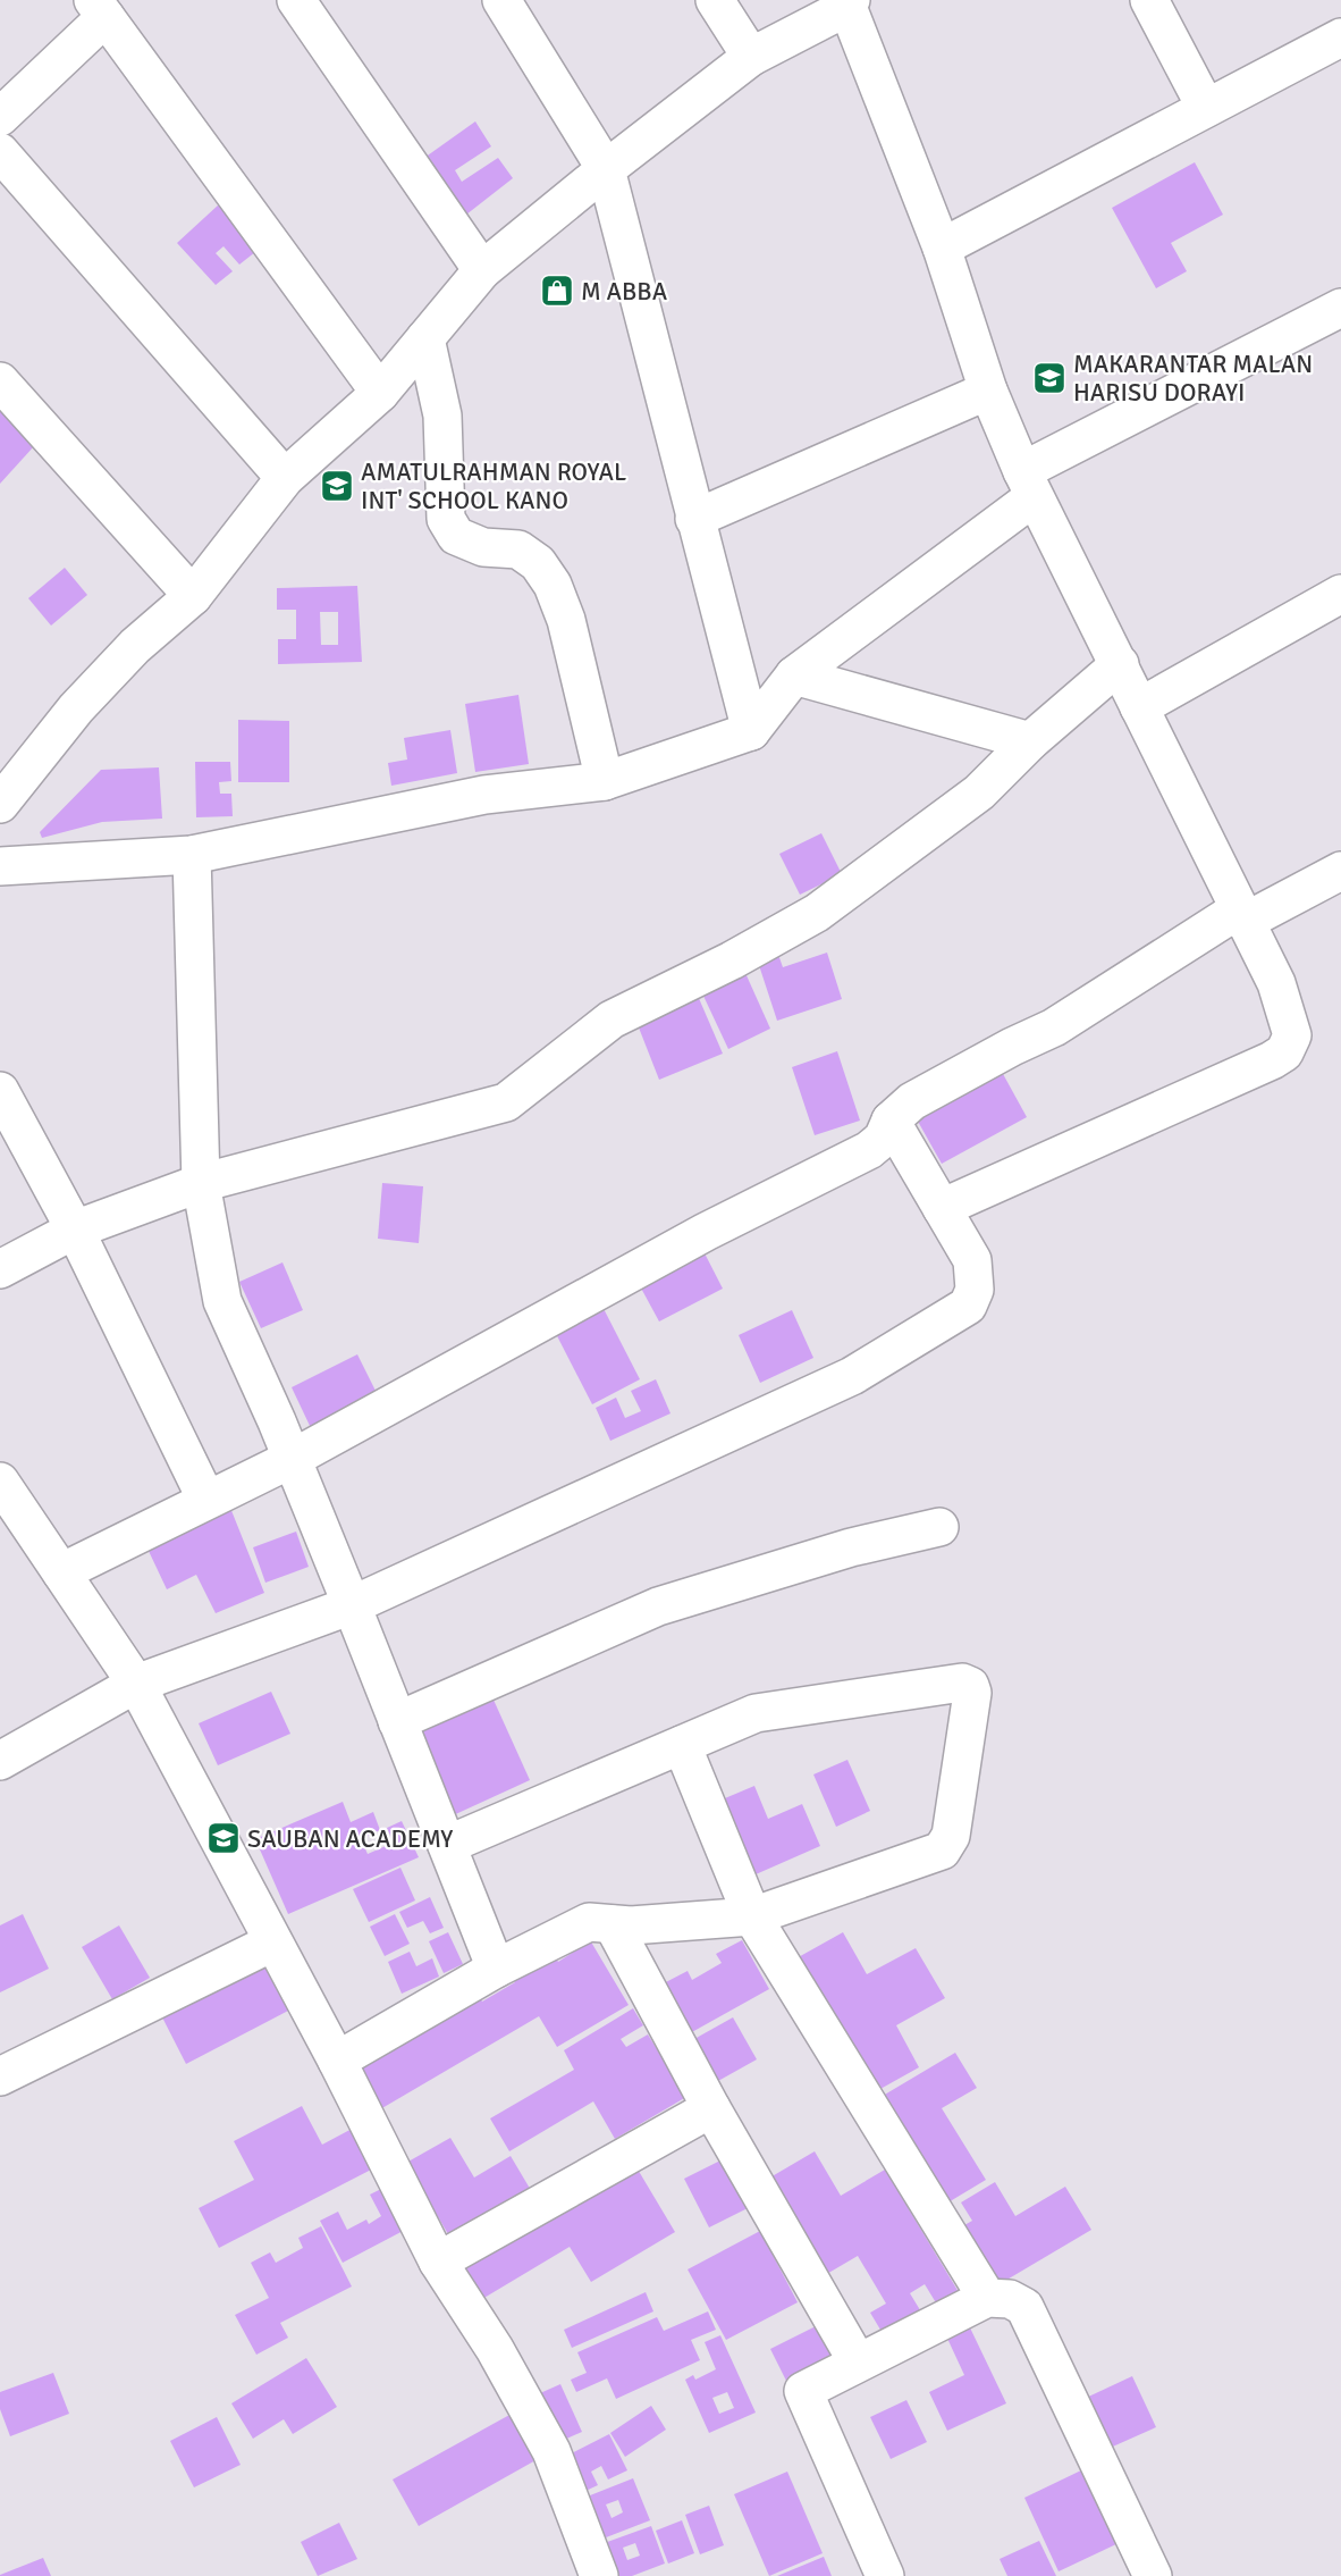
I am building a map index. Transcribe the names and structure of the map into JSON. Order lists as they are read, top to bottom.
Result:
{
  "places": {
    "shop": ["M ABBA"],
    "school or university": ["MAKARANTAR MALAN HARISU DORAYI", "AMATULRAHMAN ROYAL INT' SCHOOL KANO", "SAUBAN ACADEMY"]
  }
}
